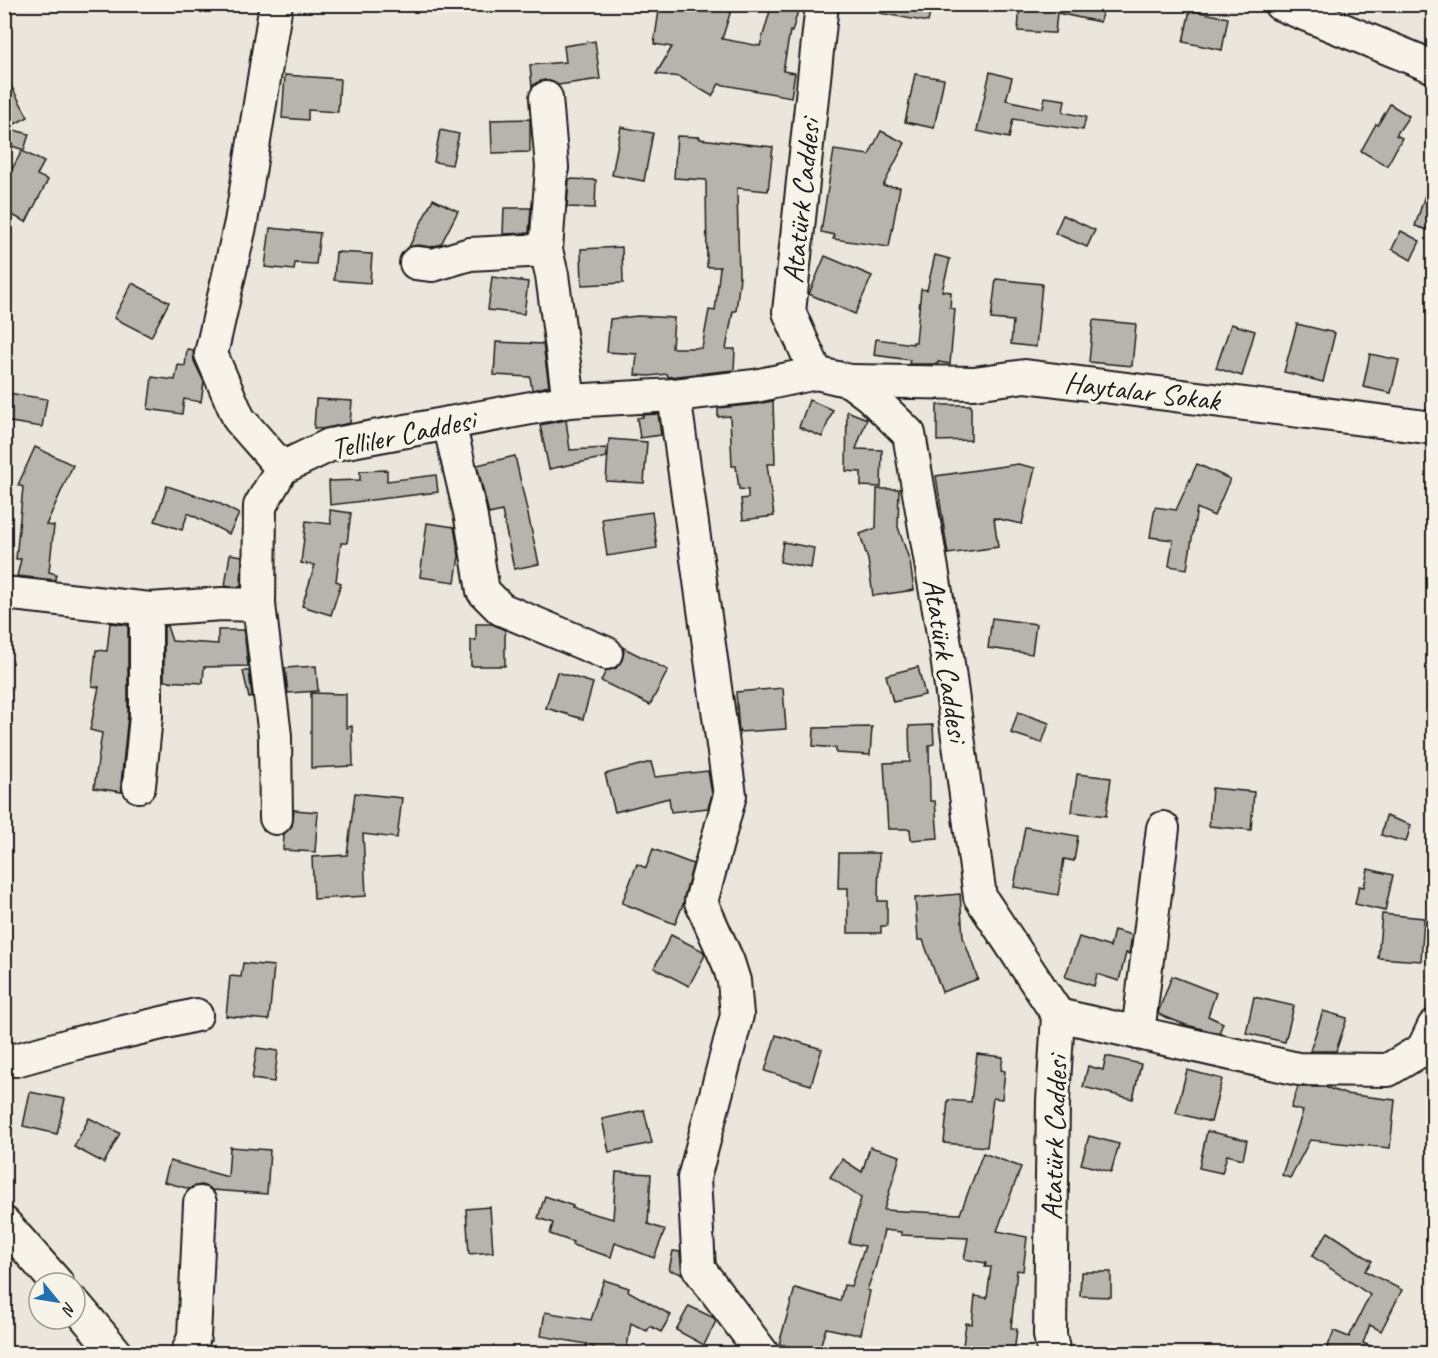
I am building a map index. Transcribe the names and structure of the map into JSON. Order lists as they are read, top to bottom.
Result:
{
  "streets": {
    "street": ["Atatürk Caddesi", "Haytalar Sokak", "Telliler Caddesi"]
  },
  "crossings": [
    ["Atatürk Caddesi", "Haytalar Sokak"],
    ["Atatürk Caddesi", "Telliler Caddesi"]
  ],
  "north": "bottom right"
}
